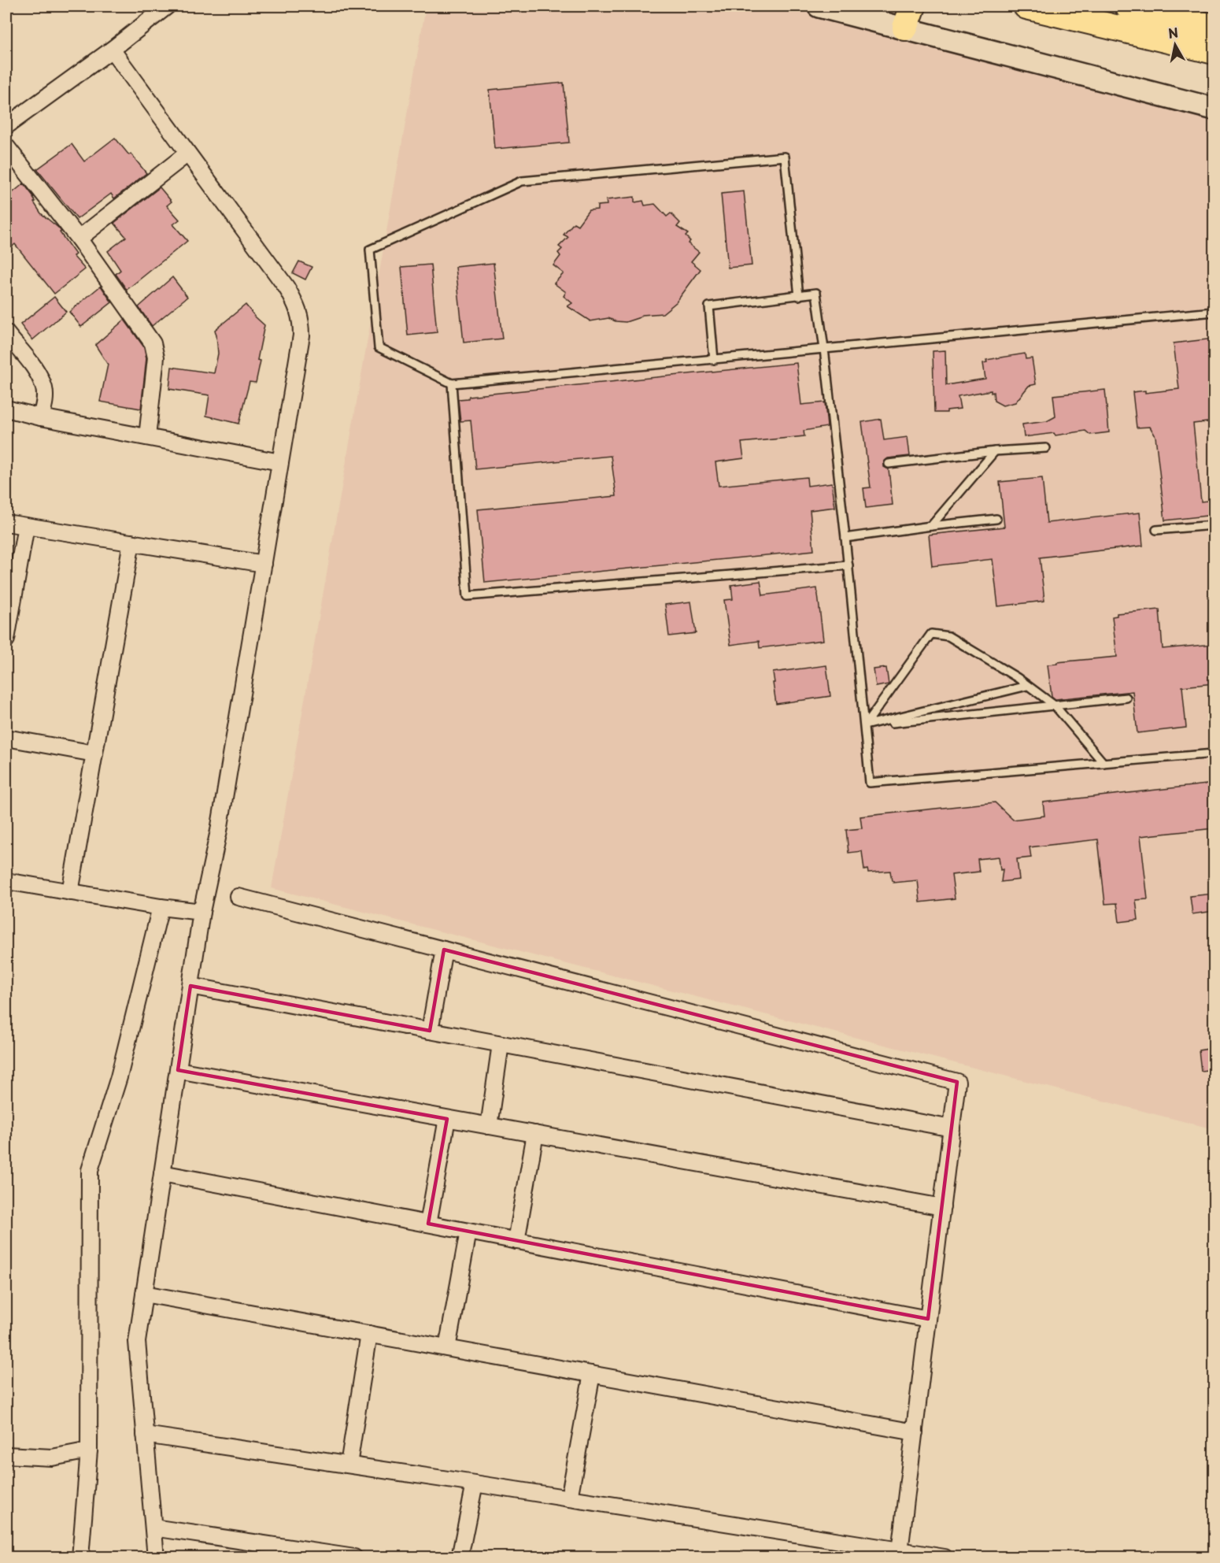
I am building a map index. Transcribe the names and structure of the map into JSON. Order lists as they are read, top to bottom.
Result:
{
  "north": "top"
}
